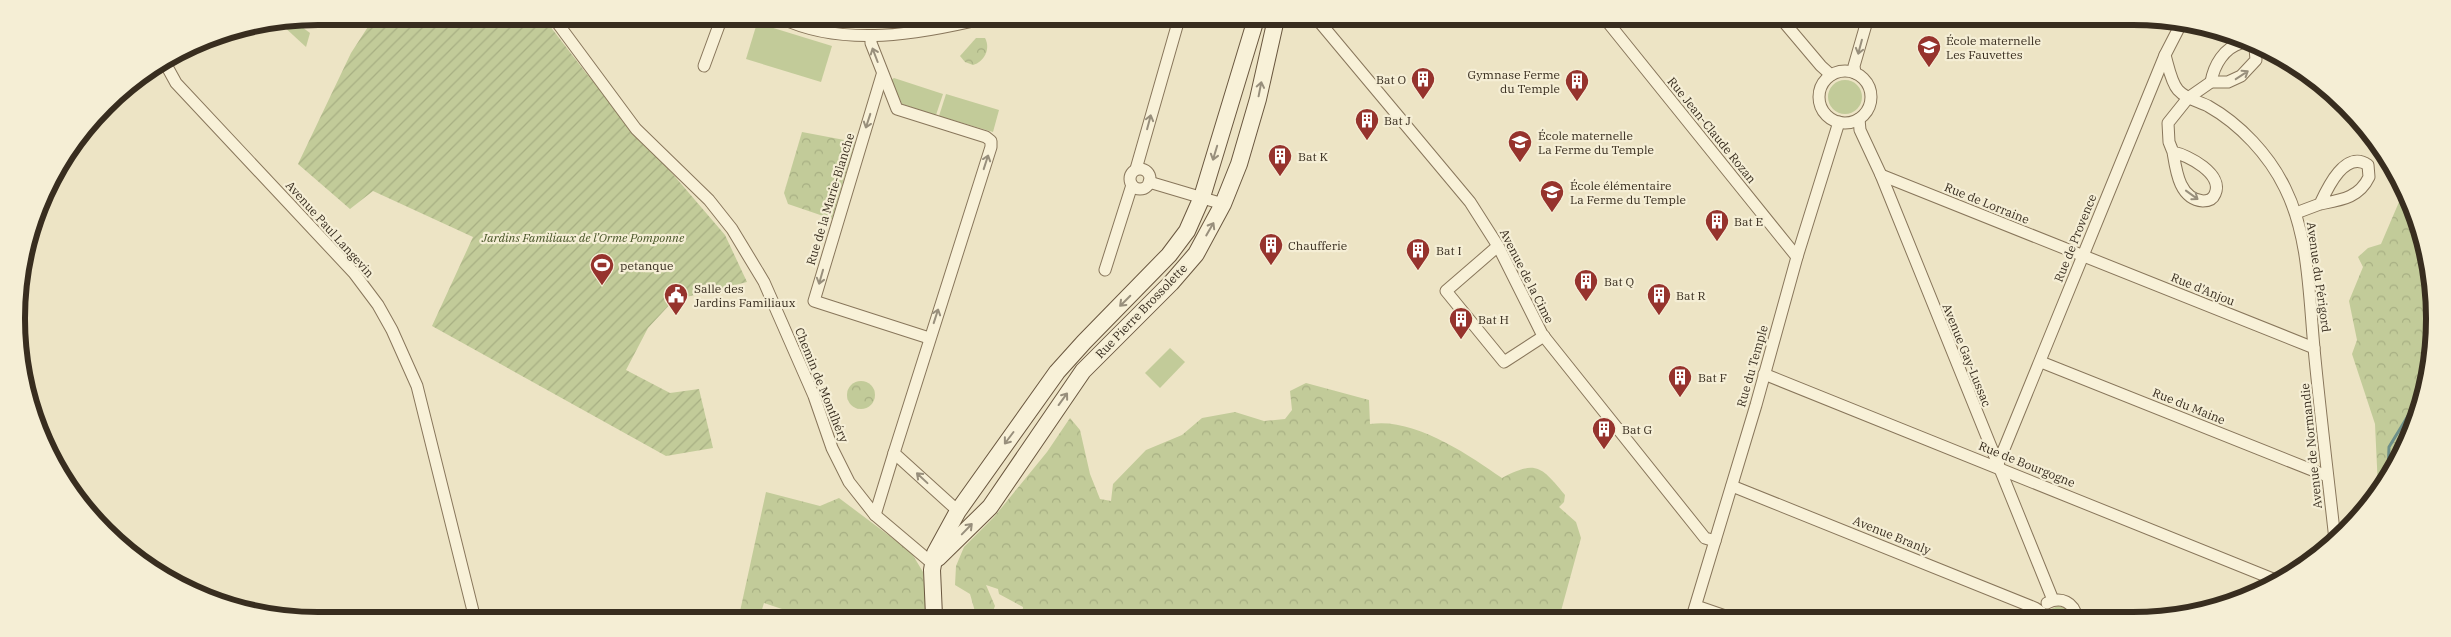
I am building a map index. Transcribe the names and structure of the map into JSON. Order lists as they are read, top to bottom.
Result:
{
  "streets": {
    "main road": ["Rue Pierre Brossolette"],
    "street": [
      "Rue Jean-Claude Rozan",
      "Rue de la Marie-Blanche",
      "Rue de Lorraine",
      "Avenue Paul Langevin",
      "Rue de Provence",
      "Avenue de la Cime",
      "Avenue du Périgord",
      "Rue d'Anjou",
      "Avenue Gay-Lussac",
      "Rue du Temple",
      "Chemin de Montlhéry",
      "Rue du Maine",
      "Avenue de Normandie",
      "Rue de Bourgogne",
      "Avenue Branly"
    ]
  },
  "crossings": [
    ["Rue Jean-Claude Rozan", "Rue du Temple"],
    ["Rue de Lorraine", "Rue de Provence"],
    ["Rue de Lorraine", "Rue d'Anjou"],
    ["Rue de Lorraine", "Avenue Gay-Lussac"],
    ["Rue de Provence", "Avenue du Périgord"],
    ["Rue de Provence", "Rue d'Anjou"],
    ["Rue de Provence", "Avenue Gay-Lussac"],
    ["Rue de Provence", "Rue du Maine"],
    ["Rue de Provence", "Rue de Bourgogne"],
    ["Avenue de la Cime", "Rue du Temple"],
    ["Avenue du Périgord", "Rue d'Anjou"],
    ["Avenue du Périgord", "Avenue de Normandie"],
    ["Rue d'Anjou", "Avenue de Normandie"],
    ["Rue Pierre Brossolette", "Chemin de Montlhéry"],
    ["Avenue Gay-Lussac", "Rue du Temple"],
    ["Avenue Gay-Lussac", "Rue de Bourgogne"],
    ["Rue du Temple", "Rue de Bourgogne"],
    ["Rue du Temple", "Avenue Branly"],
    ["Rue du Maine", "Avenue de Normandie"]
  ],
  "parks": ["Jardins Familiaux de l’Orme Pomponne"],
  "places": {
    "school or university": ["École maternelle Les Fauvettes", "École maternelle La Ferme du Temple", "École élémentaire La Ferme du Temple"],
    "building": [
      "Bat O",
      "Gymnase Ferme du Temple",
      "Bat J",
      "Bat K",
      "Bat E",
      "Chaufferie",
      "Bat I",
      "Bat Q",
      "Bat R",
      "Bat H",
      "Bat F",
      "Bat G"
    ],
    "sports": ["petanque"],
    "public building": ["Salle des Jardins Familiaux"]
  }
}
